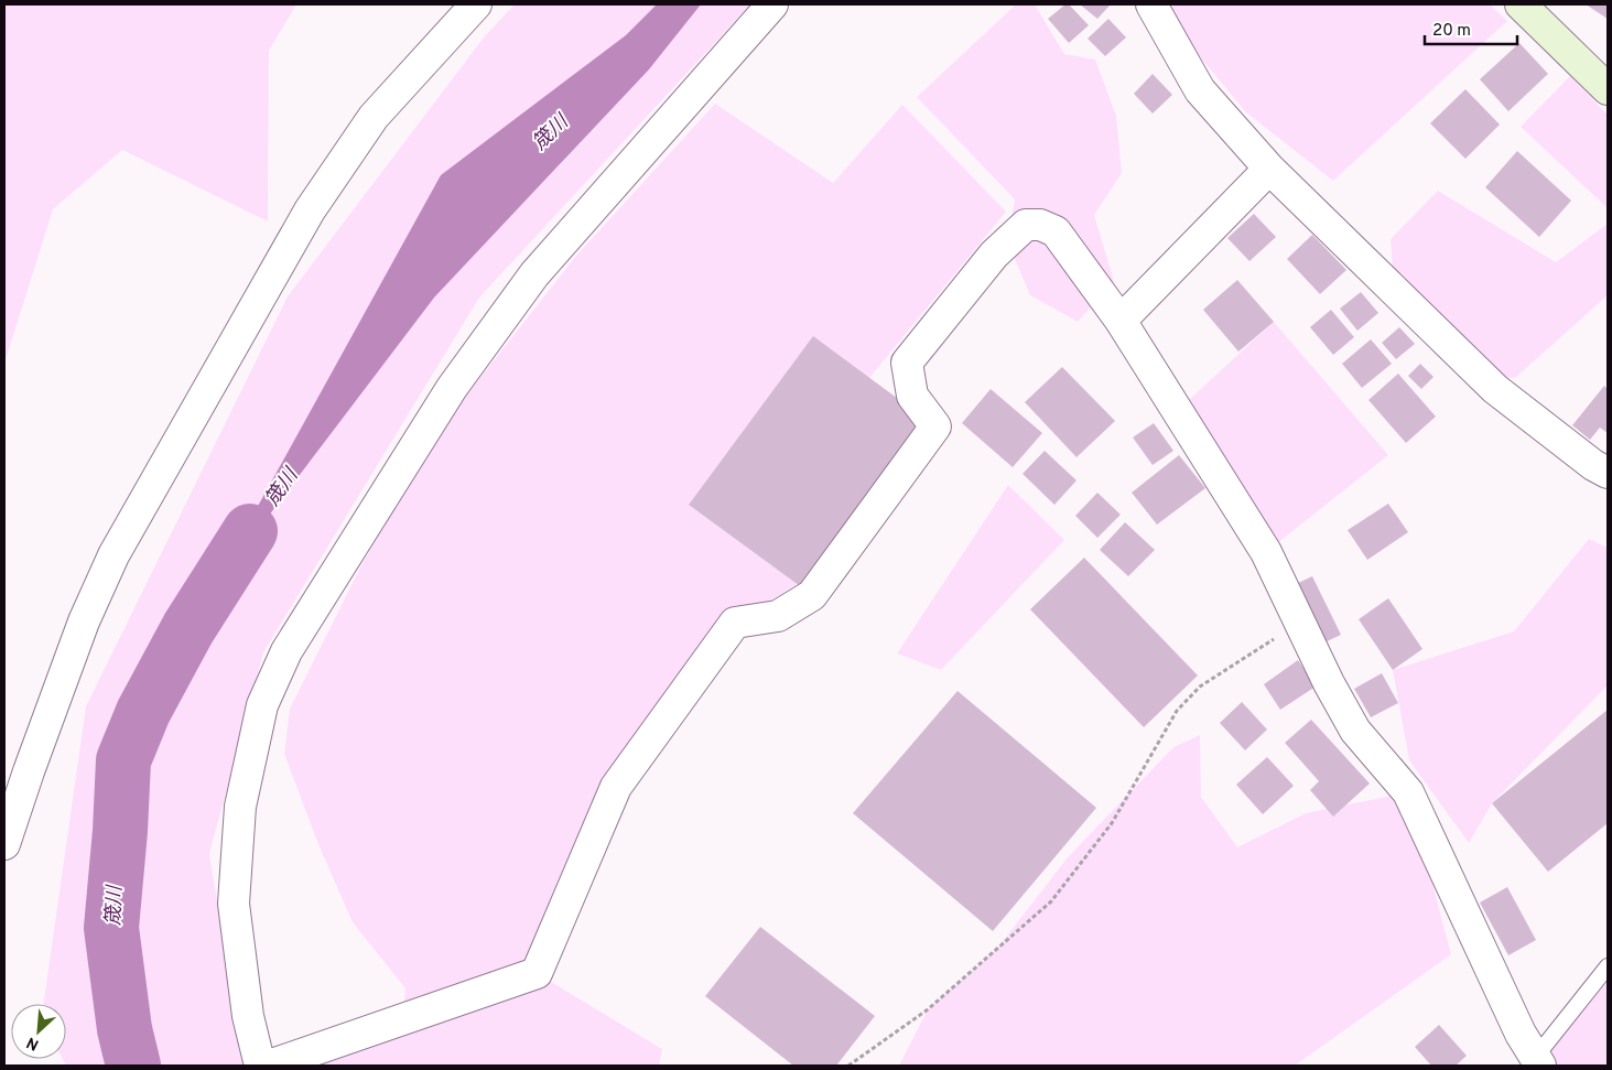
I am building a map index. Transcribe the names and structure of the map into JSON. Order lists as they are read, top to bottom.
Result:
{
  "water": ["筬川"],
  "scale_bar": "20 m",
  "north": "bottom left"
}
